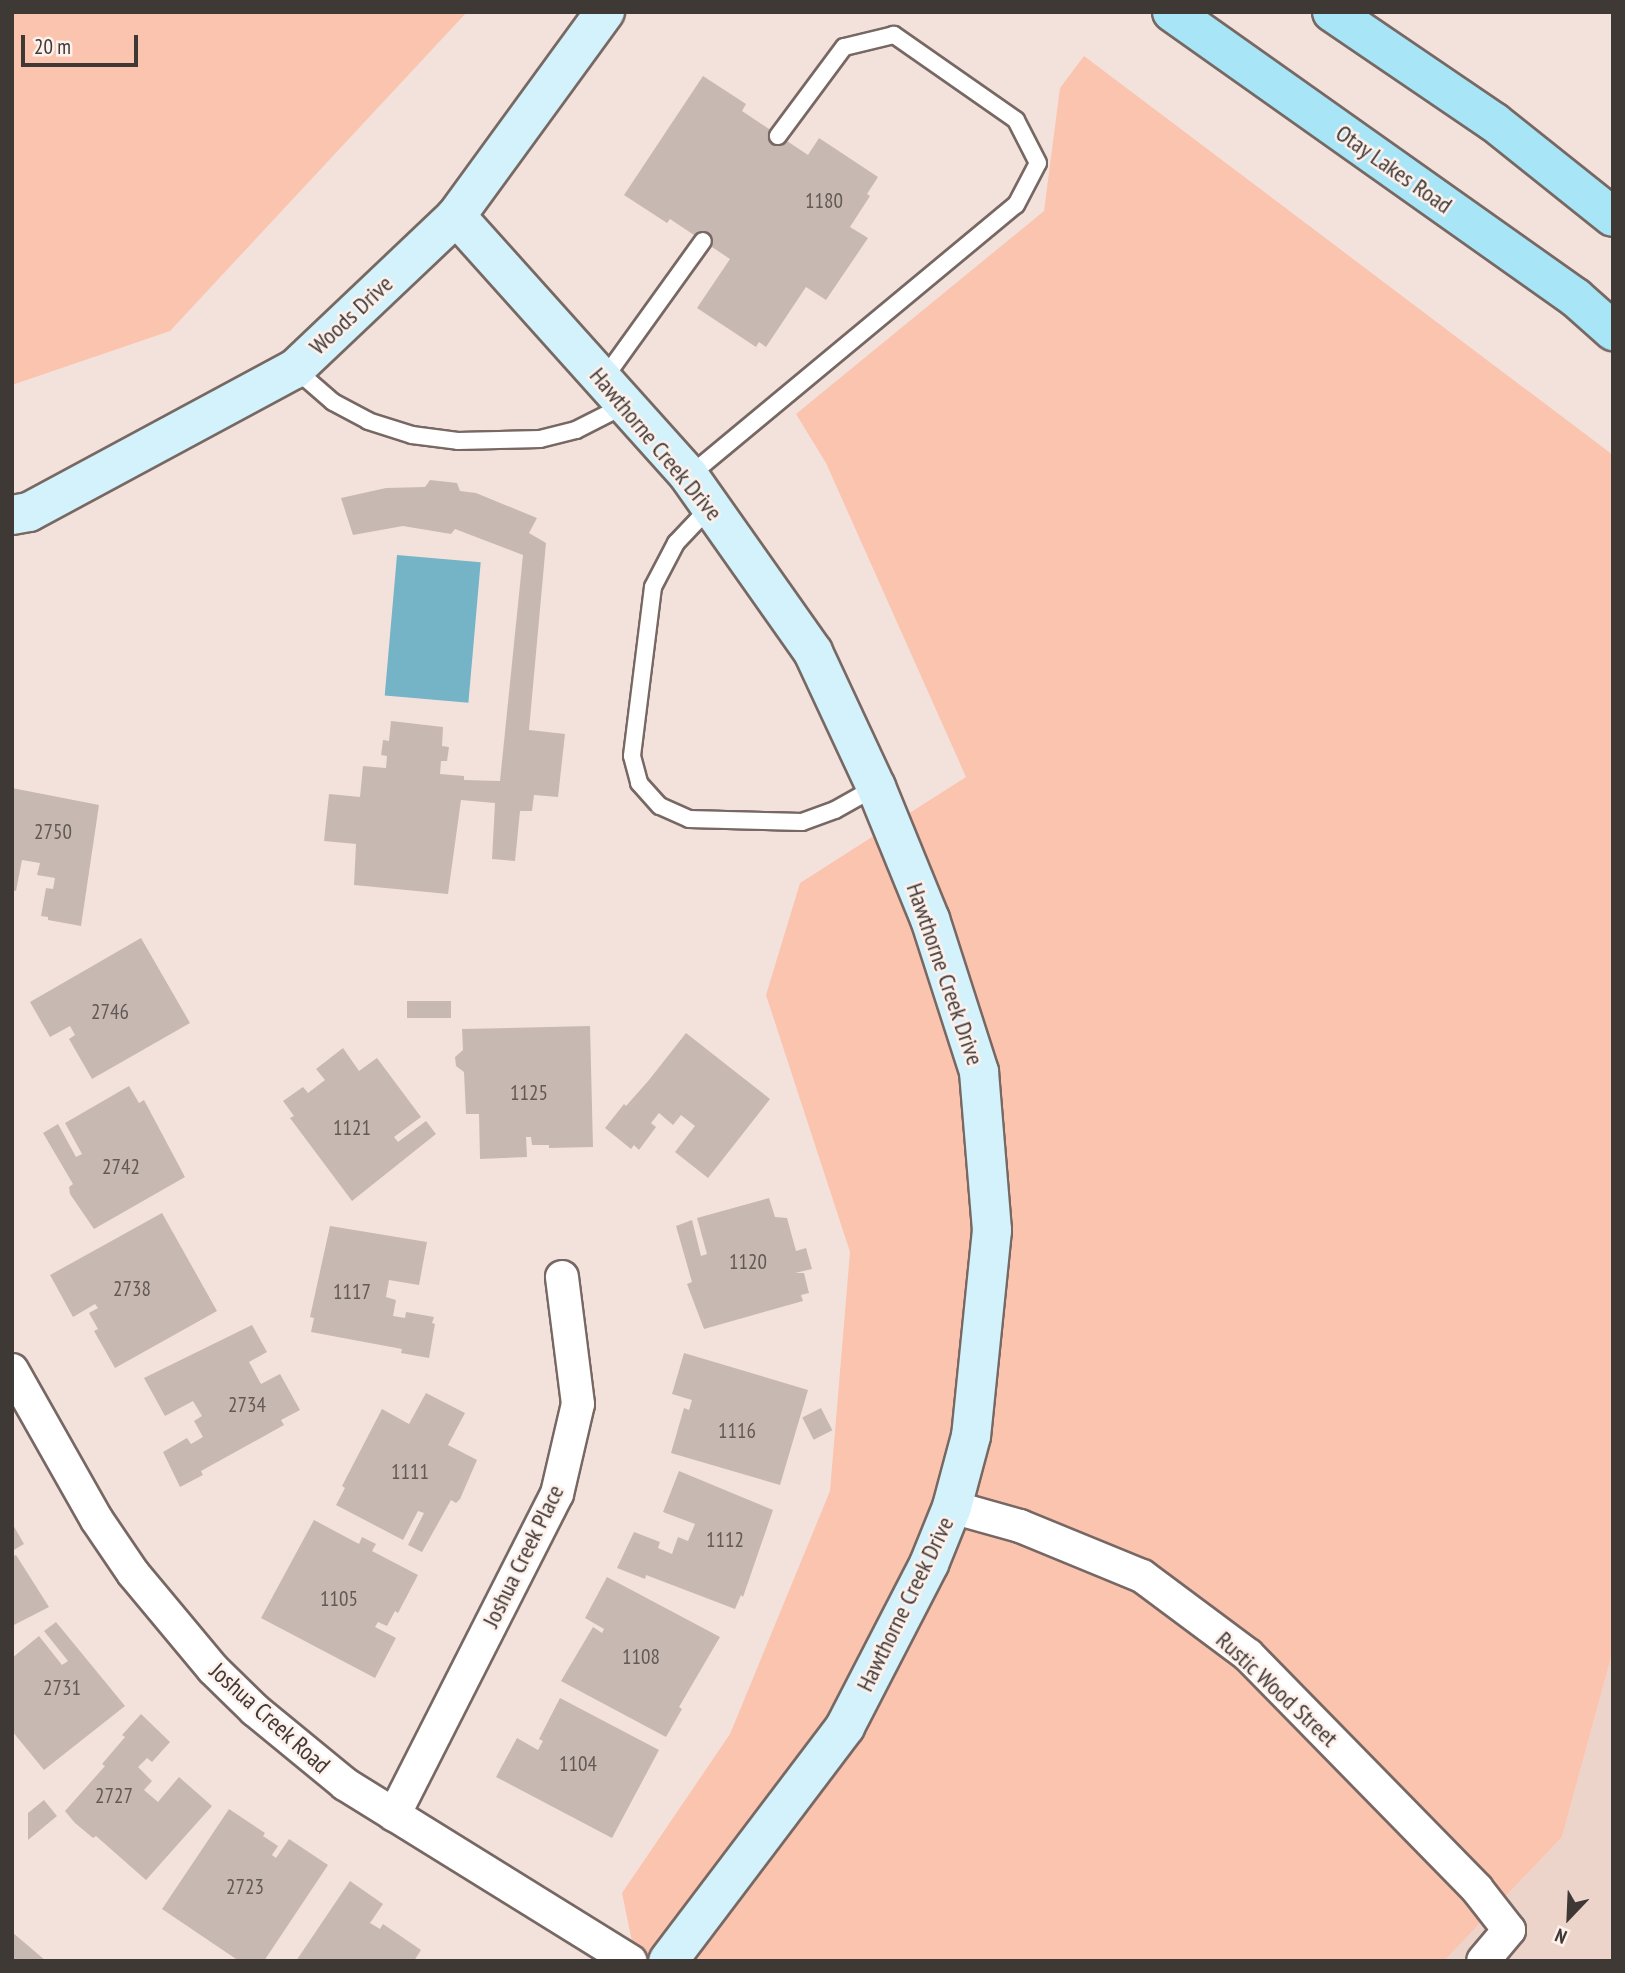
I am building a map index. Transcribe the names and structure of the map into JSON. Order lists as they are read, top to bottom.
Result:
{
  "streets": {
    "main road": ["Otay Lakes Road"],
    "street": [
      "Woods Drive",
      "Hawthorne Creek Drive",
      "Joshua Creek Place",
      "Rustic Wood Street",
      "Joshua Creek Road"
    ]
  },
  "crossings": [
    ["Woods Drive", "Hawthorne Creek Drive"],
    ["Hawthorne Creek Drive", "Rustic Wood Street"],
    ["Joshua Creek Place", "Joshua Creek Road"]
  ],
  "house_numbers": [
    "1180",
    "2750",
    "2746",
    "1125",
    "1121",
    "2742",
    "1120",
    "2738",
    "1117",
    "2734",
    "1116",
    "1111",
    "1112",
    "1105",
    "1108",
    "2731",
    "1104",
    "2727",
    "2723"
  ],
  "scale_bar": "20 m",
  "north": "bottom left"
}
